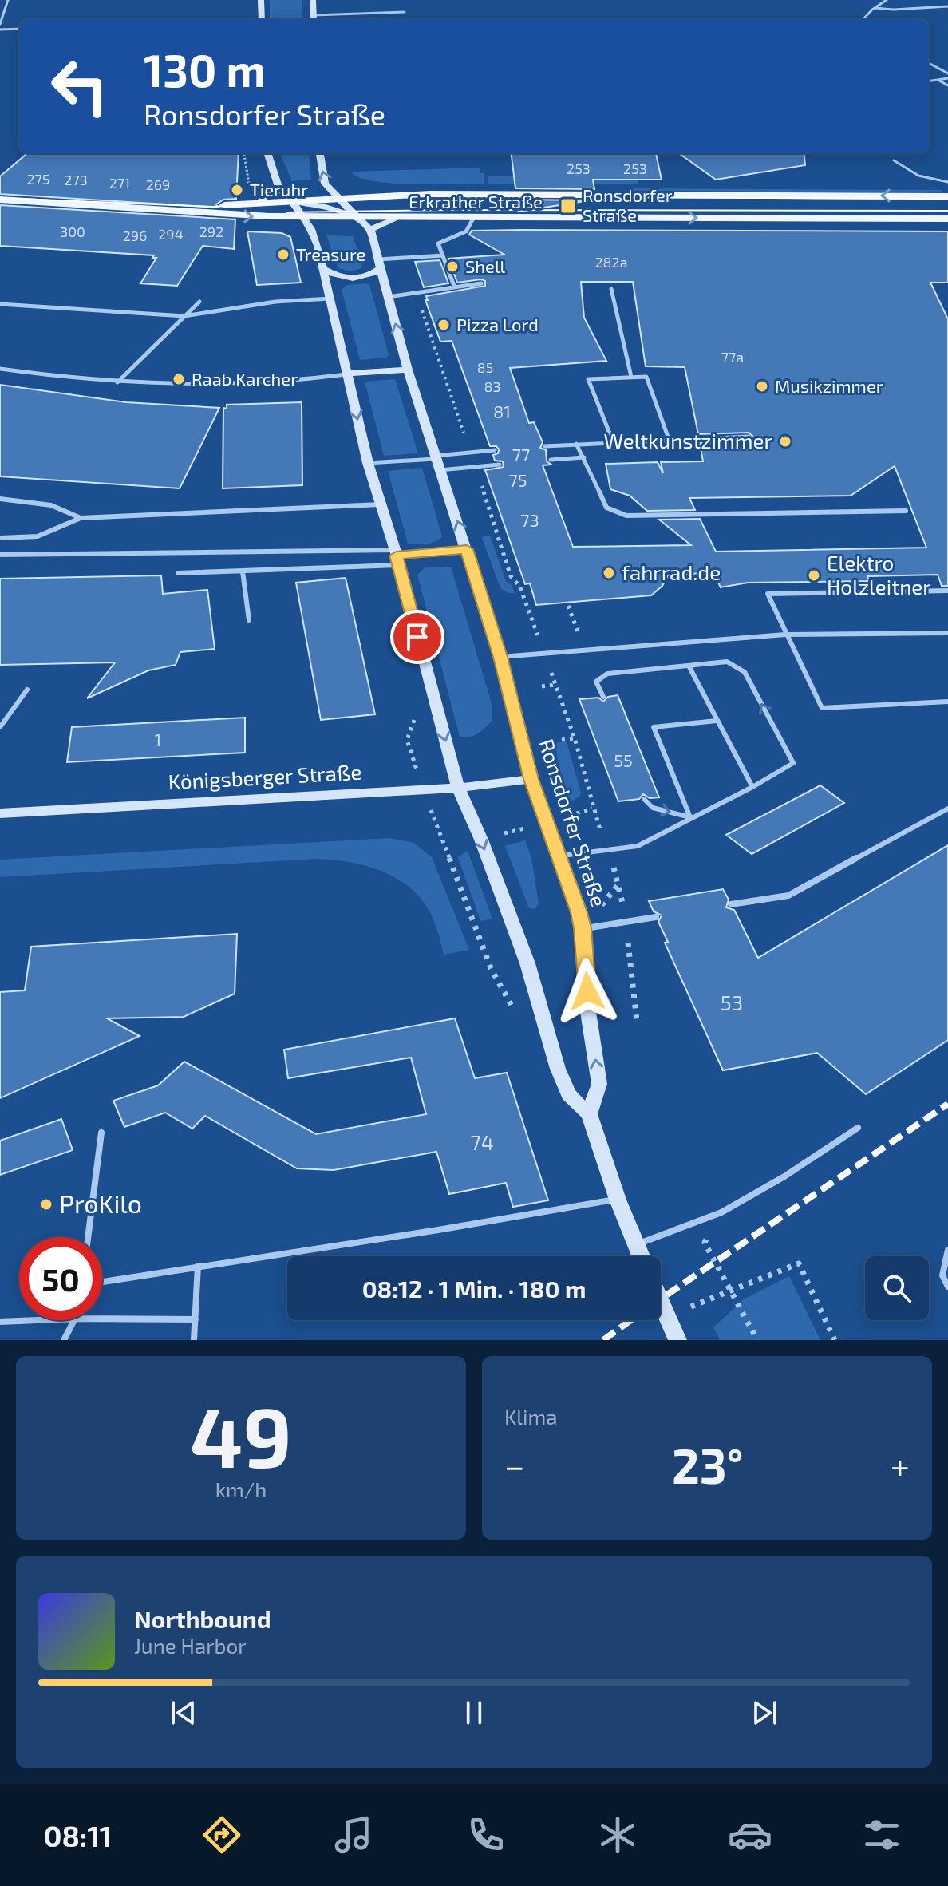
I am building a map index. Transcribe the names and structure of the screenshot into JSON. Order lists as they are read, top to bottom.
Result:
{
  "streets": {
    "main road": ["Erkrather Straße", "Königsberger Straße", "Ronsdorfer Straße"]
  },
  "crossings": [
    ["Königsberger Straße", "Ronsdorfer Straße"]
  ],
  "places": {
    "other": [
      "Tieruhr",
      "Treasure",
      "Shell",
      "Pizza Lord",
      "Raab Karcher",
      "Musikzimmer",
      "Weltkunstzimmer",
      "fahrrad.de",
      "Elektro Holzleitner",
      "ProKilo"
    ],
    "transit": ["Ronsdorfer Straße"]
  },
  "house_numbers": [
    "253",
    "253",
    "275",
    "273",
    "271",
    "269",
    "300",
    "292",
    "294",
    "296",
    "282a",
    "77a",
    "85",
    "83",
    "81",
    "77",
    "75",
    "73",
    "1",
    "55",
    "53",
    "74"
  ],
  "page": {
    "turn": ["130 m", "Ronsdorfer Straße"],
    "limit": "50",
    "trip": "08:12 · 1 Min. · 180 m",
    "tile": [
      ["49", "km/h"],
      "Klima"
    ],
    "heat": ["−", "23°", "+"],
    "song": ["Northbound", "June Harbor"],
    "tabs": "08:11"
  }
}
